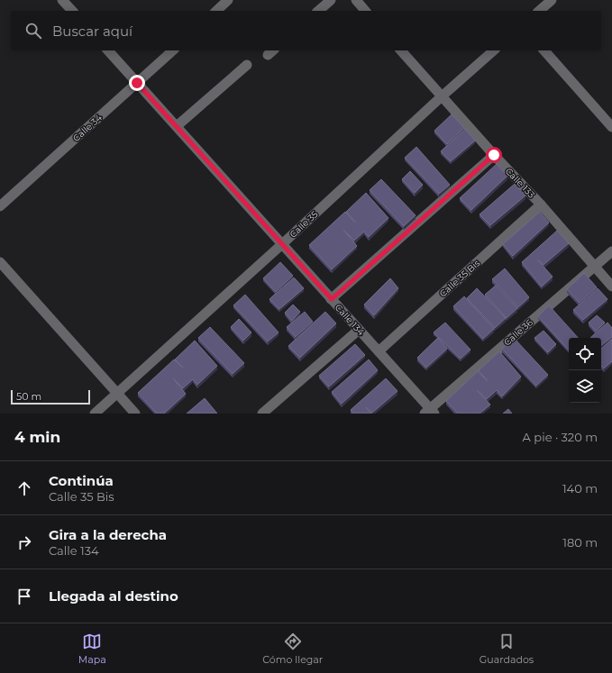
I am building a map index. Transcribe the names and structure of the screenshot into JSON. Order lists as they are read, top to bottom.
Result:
{
  "streets": {
    "street": [
      "Calle 34",
      "Calle 133",
      "Calle 35",
      "Calle 35 Bis",
      "Calle 134",
      "Calle 36"
    ]
  },
  "crossings": [
    ["Calle 34", "Calle 134"],
    ["Calle 133", "Calle 35"],
    ["Calle 133", "Calle 35 Bis"],
    ["Calle 133", "Calle 36"],
    ["Calle 35", "Calle 134"],
    ["Calle 35 Bis", "Calle 134"],
    ["Calle 134", "Calle 36"]
  ],
  "scale_bar": "50 m",
  "page": {
    "search": "Buscar aquí",
    "scale": "50 m",
    "heading": ["4 min", "A pie · 320 m"],
    "list": [
      ["Continúa", "Calle 35 Bis", "140 m"],
      ["Gira a la derecha", "Calle 134", "180 m"],
      "Llegada al destino"
    ],
    "nav": ["Mapa", "Cómo llegar", "Guardados"]
  }
}
